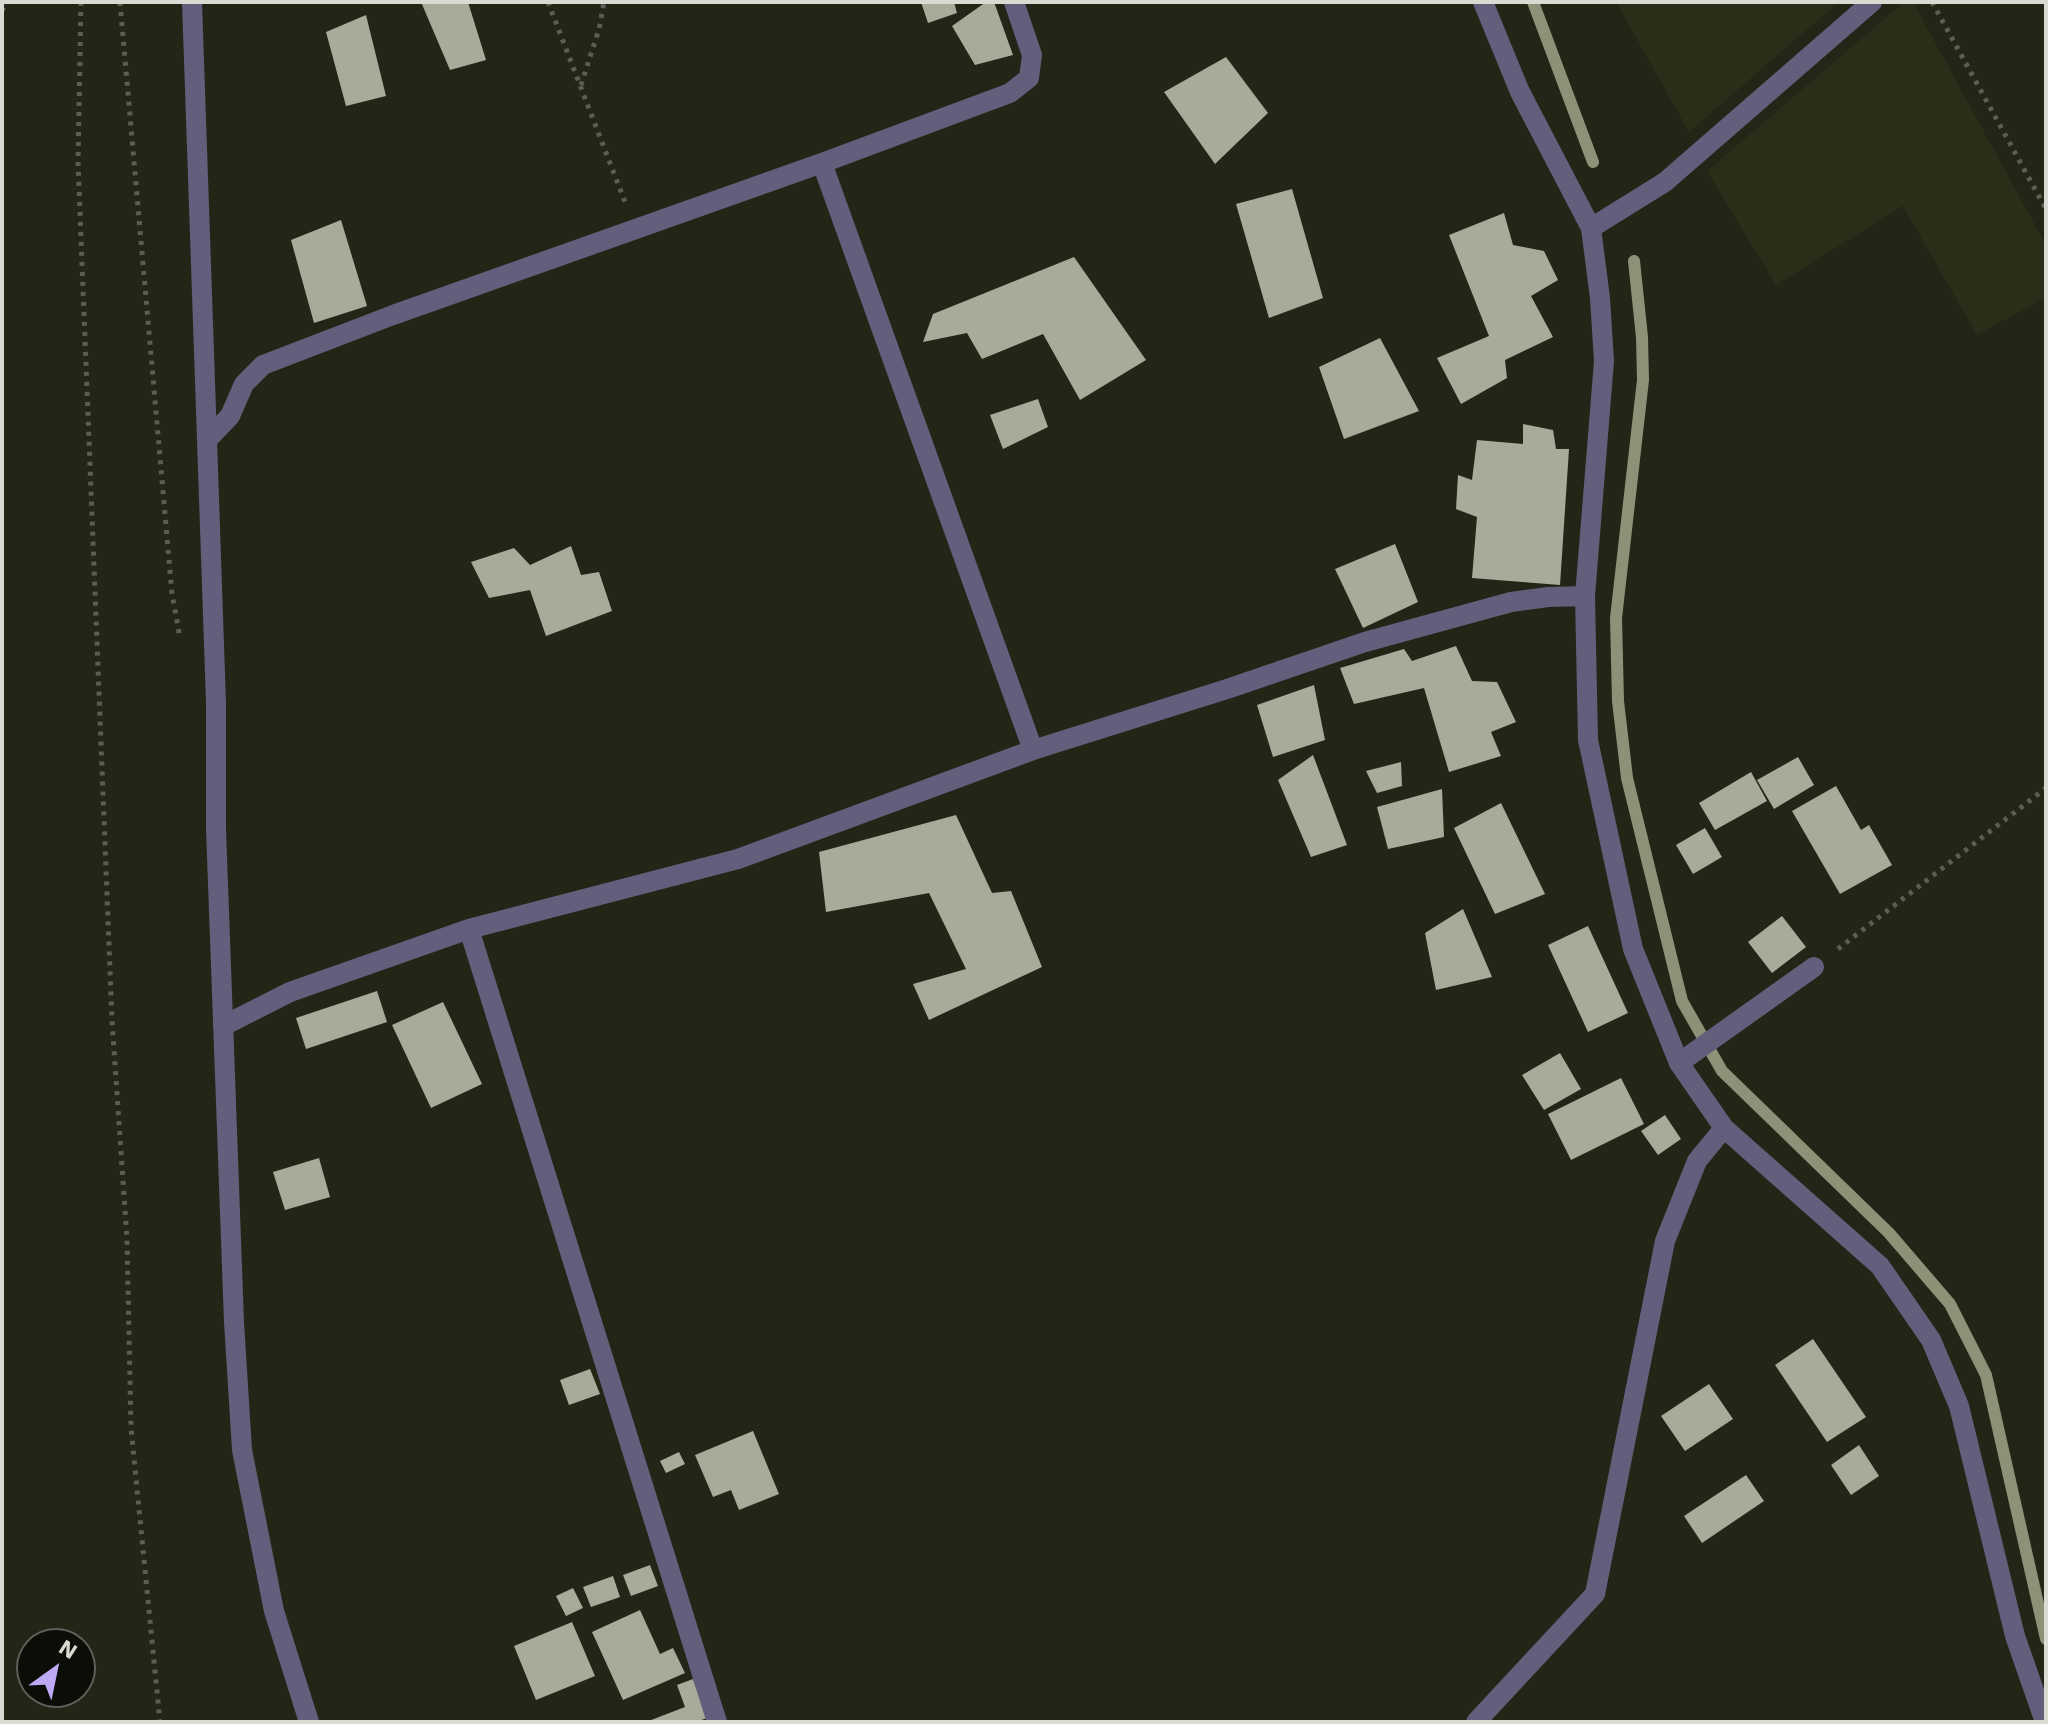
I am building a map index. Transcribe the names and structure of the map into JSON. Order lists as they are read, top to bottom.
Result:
{
  "north": "top right"
}
